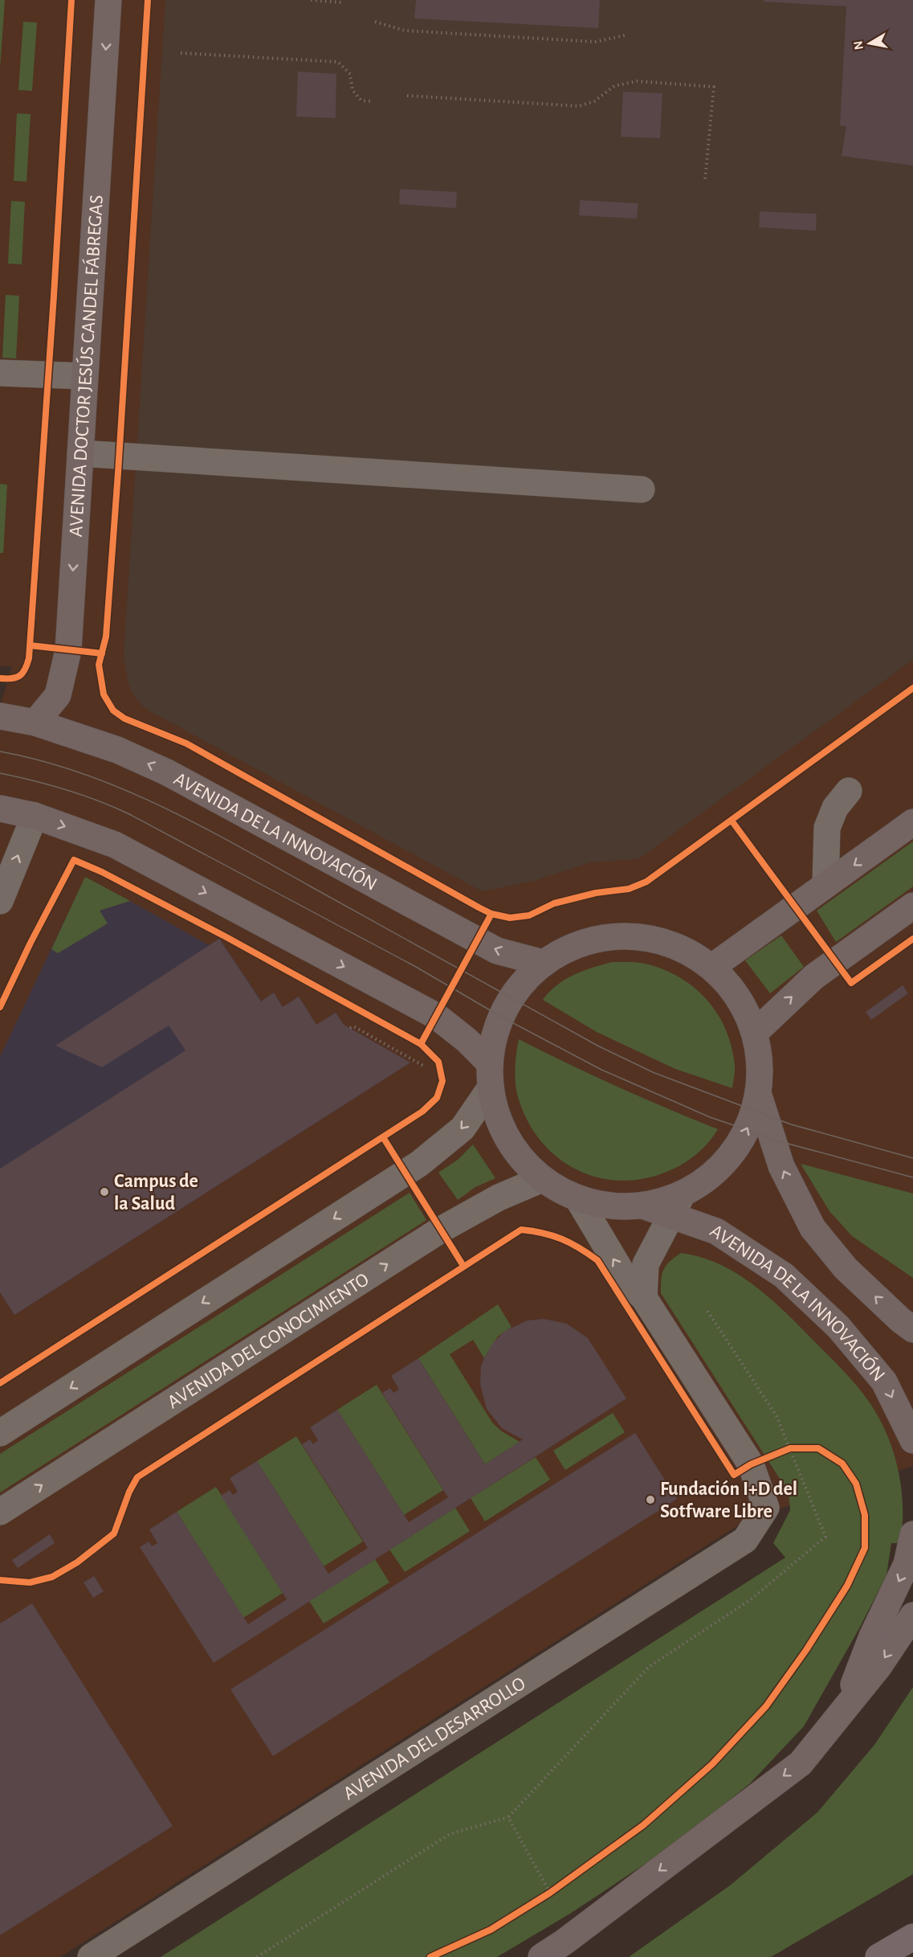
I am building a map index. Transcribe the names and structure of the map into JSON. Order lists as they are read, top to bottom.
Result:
{
  "streets": {
    "main road": ["AVENIDA DOCTOR JESÚS CANDEL FÁBREGAS", "AVENIDA DE LA INNOVACIÓN"],
    "street": ["AVENIDA DEL CONOCIMIENTO", "AVENIDA DEL DESARROLLO"]
  },
  "crossings": [
    ["AVENIDA DOCTOR JESÚS CANDEL FÁBREGAS", "AVENIDA DE LA INNOVACIÓN"],
    ["AVENIDA DE LA INNOVACIÓN", "AVENIDA DEL CONOCIMIENTO"]
  ],
  "one_way": ["AVENIDA DOCTOR JESÚS CANDEL FÁBREGAS"],
  "places": ["Campus de la Salud", "Fundación I+D del Sotfware Libre"],
  "north": "left"
}
